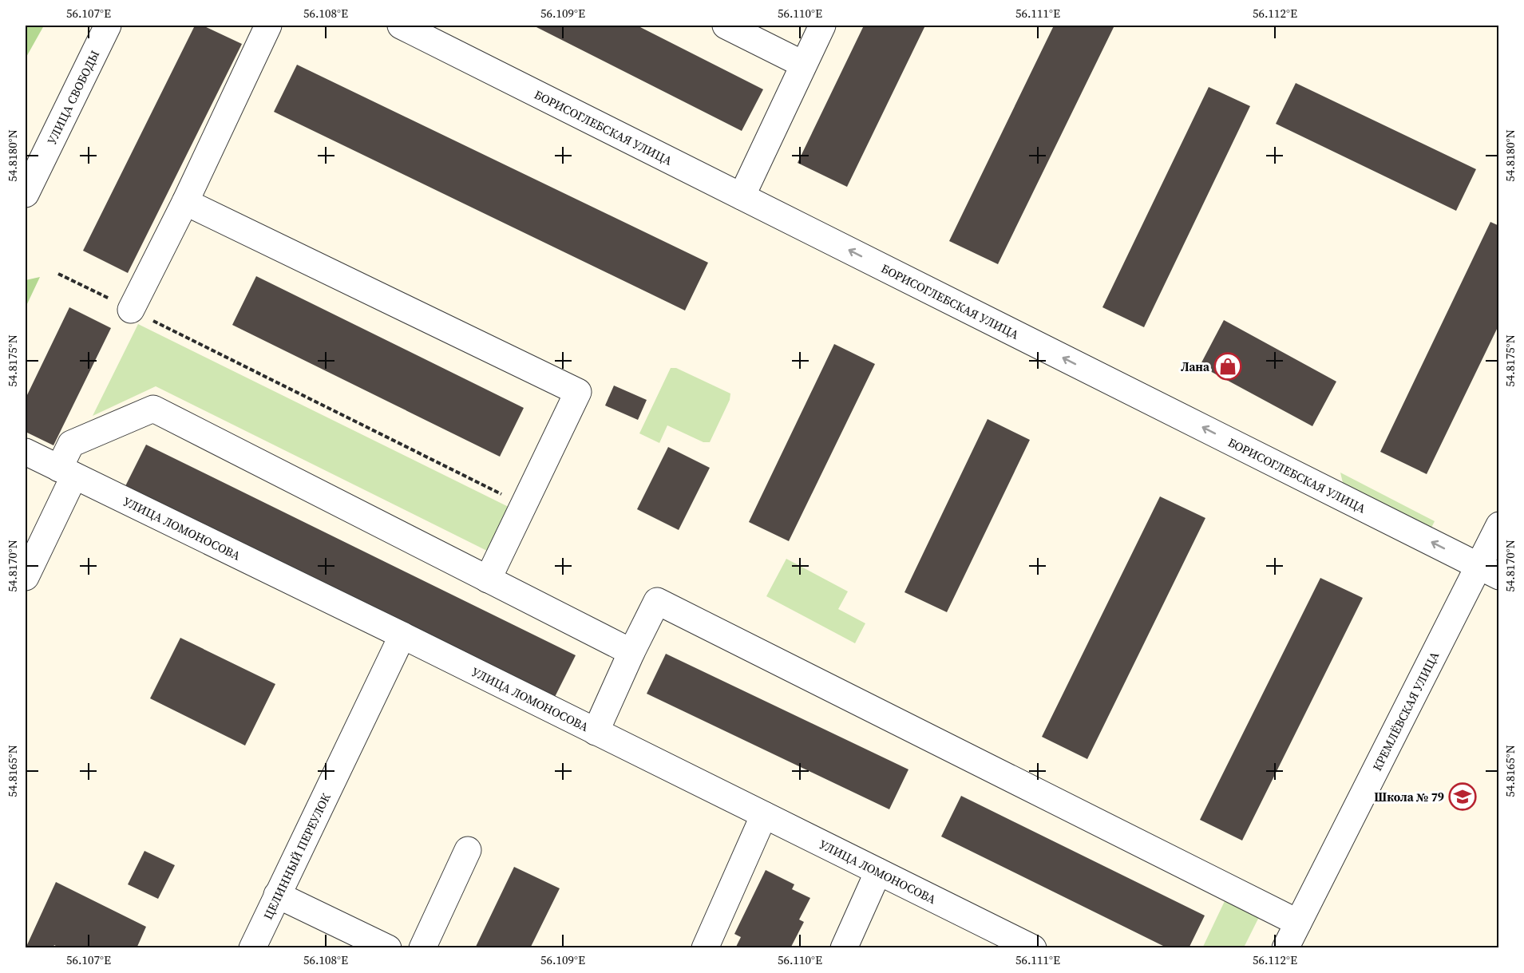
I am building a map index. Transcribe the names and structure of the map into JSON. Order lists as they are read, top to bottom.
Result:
{
  "streets": {
    "street": [
      "УЛИЦА СВОБОДЫ",
      "БОРИСОГЛЕБСКАЯ УЛИЦА",
      "УЛИЦА ЛОМОНОСОВА",
      "КРЕМЛЁВСКАЯ УЛИЦА",
      "ЦЕЛИННЫЙ ПЕРЕУЛОК"
    ]
  },
  "crossings": [
    ["БОРИСОГЛЕБСКАЯ УЛИЦА", "КРЕМЛЁВСКАЯ УЛИЦА"],
    ["УЛИЦА ЛОМОНОСОВА", "ЦЕЛИННЫЙ ПЕРЕУЛОК"]
  ],
  "one_way": ["БОРИСОГЛЕБСКАЯ УЛИЦА"],
  "places": {
    "shop": ["Лана"],
    "school or university": ["Школа № 79"]
  },
  "coordinates": [
    "56.107°E",
    "56.108°E",
    "56.109°E",
    "56.110°E",
    "56.111°E",
    "56.112°E",
    "54.8180°N",
    "54.8175°N",
    "54.8170°N",
    "54.8165°N"
  ]
}
